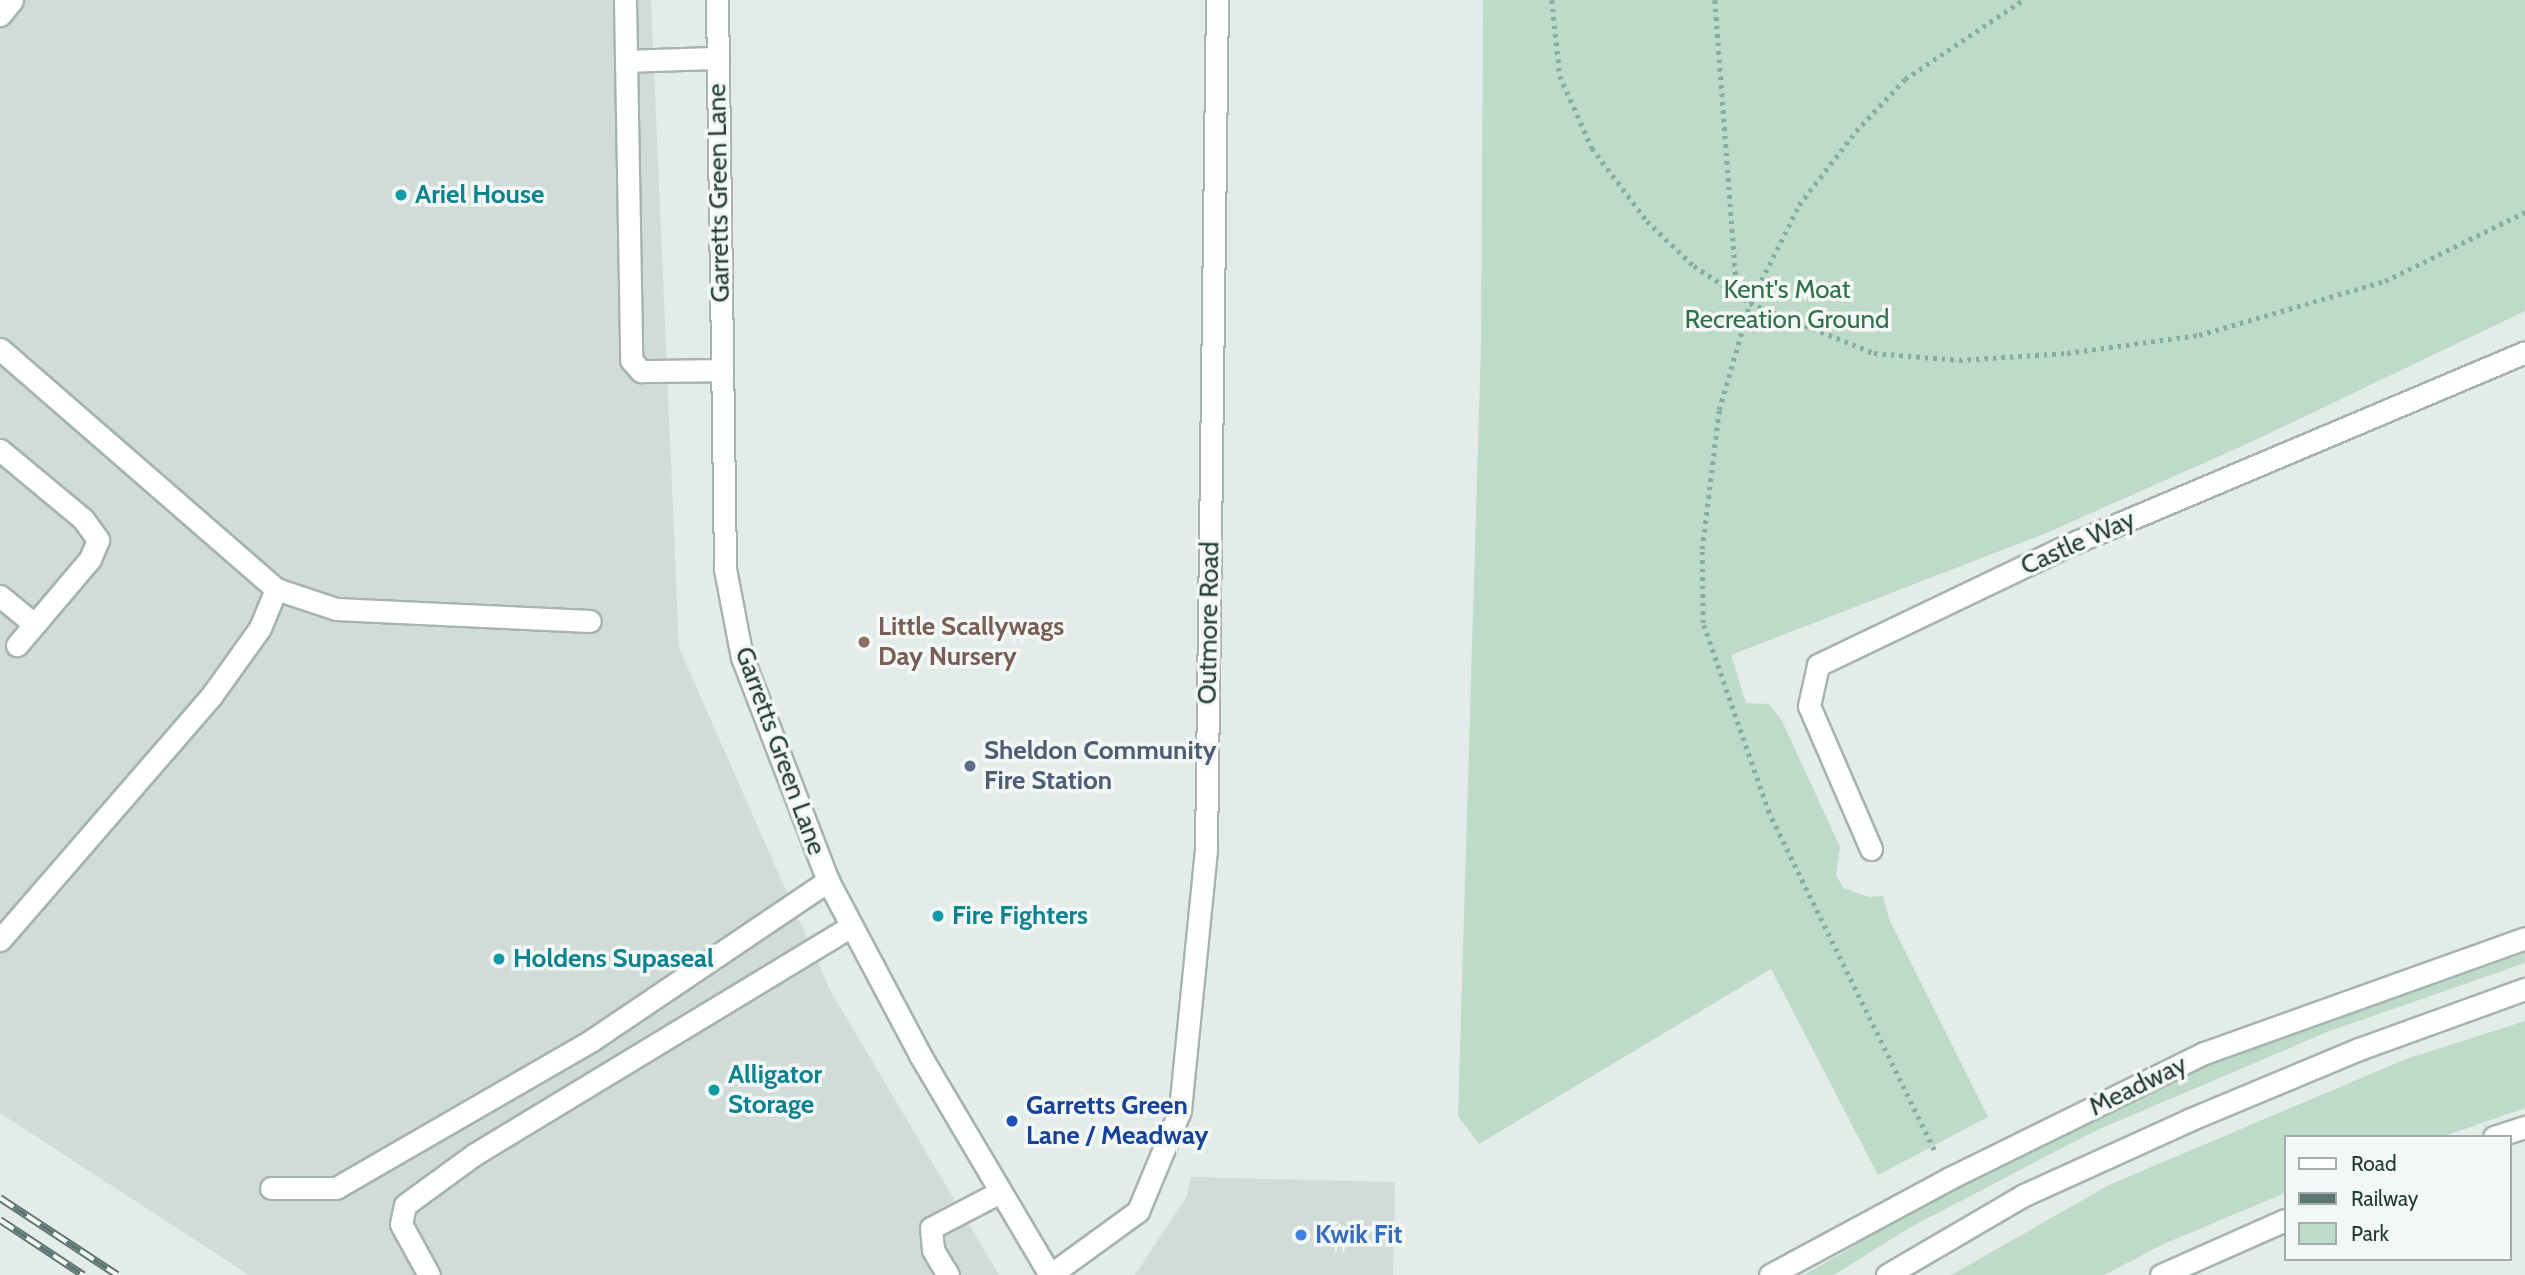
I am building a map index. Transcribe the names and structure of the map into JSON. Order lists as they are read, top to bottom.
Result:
{
  "streets": {
    "street": [
      "Garretts Green Lane",
      "Castle Way",
      "Outmore Road",
      "Meadway"
    ]
  },
  "crossings": [
    ["Garretts Green Lane", "Outmore Road"]
  ],
  "parks": ["Kent's Moat Recreation Ground"],
  "places": [
    "Ariel House",
    "Little Scallywags Day Nursery",
    "Sheldon Community Fire Station",
    "Fire Fighters",
    "Holdens Supaseal",
    "Alligator Storage",
    "Garretts Green Lane / Meadway",
    "Kwik Fit"
  ],
  "legend": ["Road", "Railway", "Park"]
}
